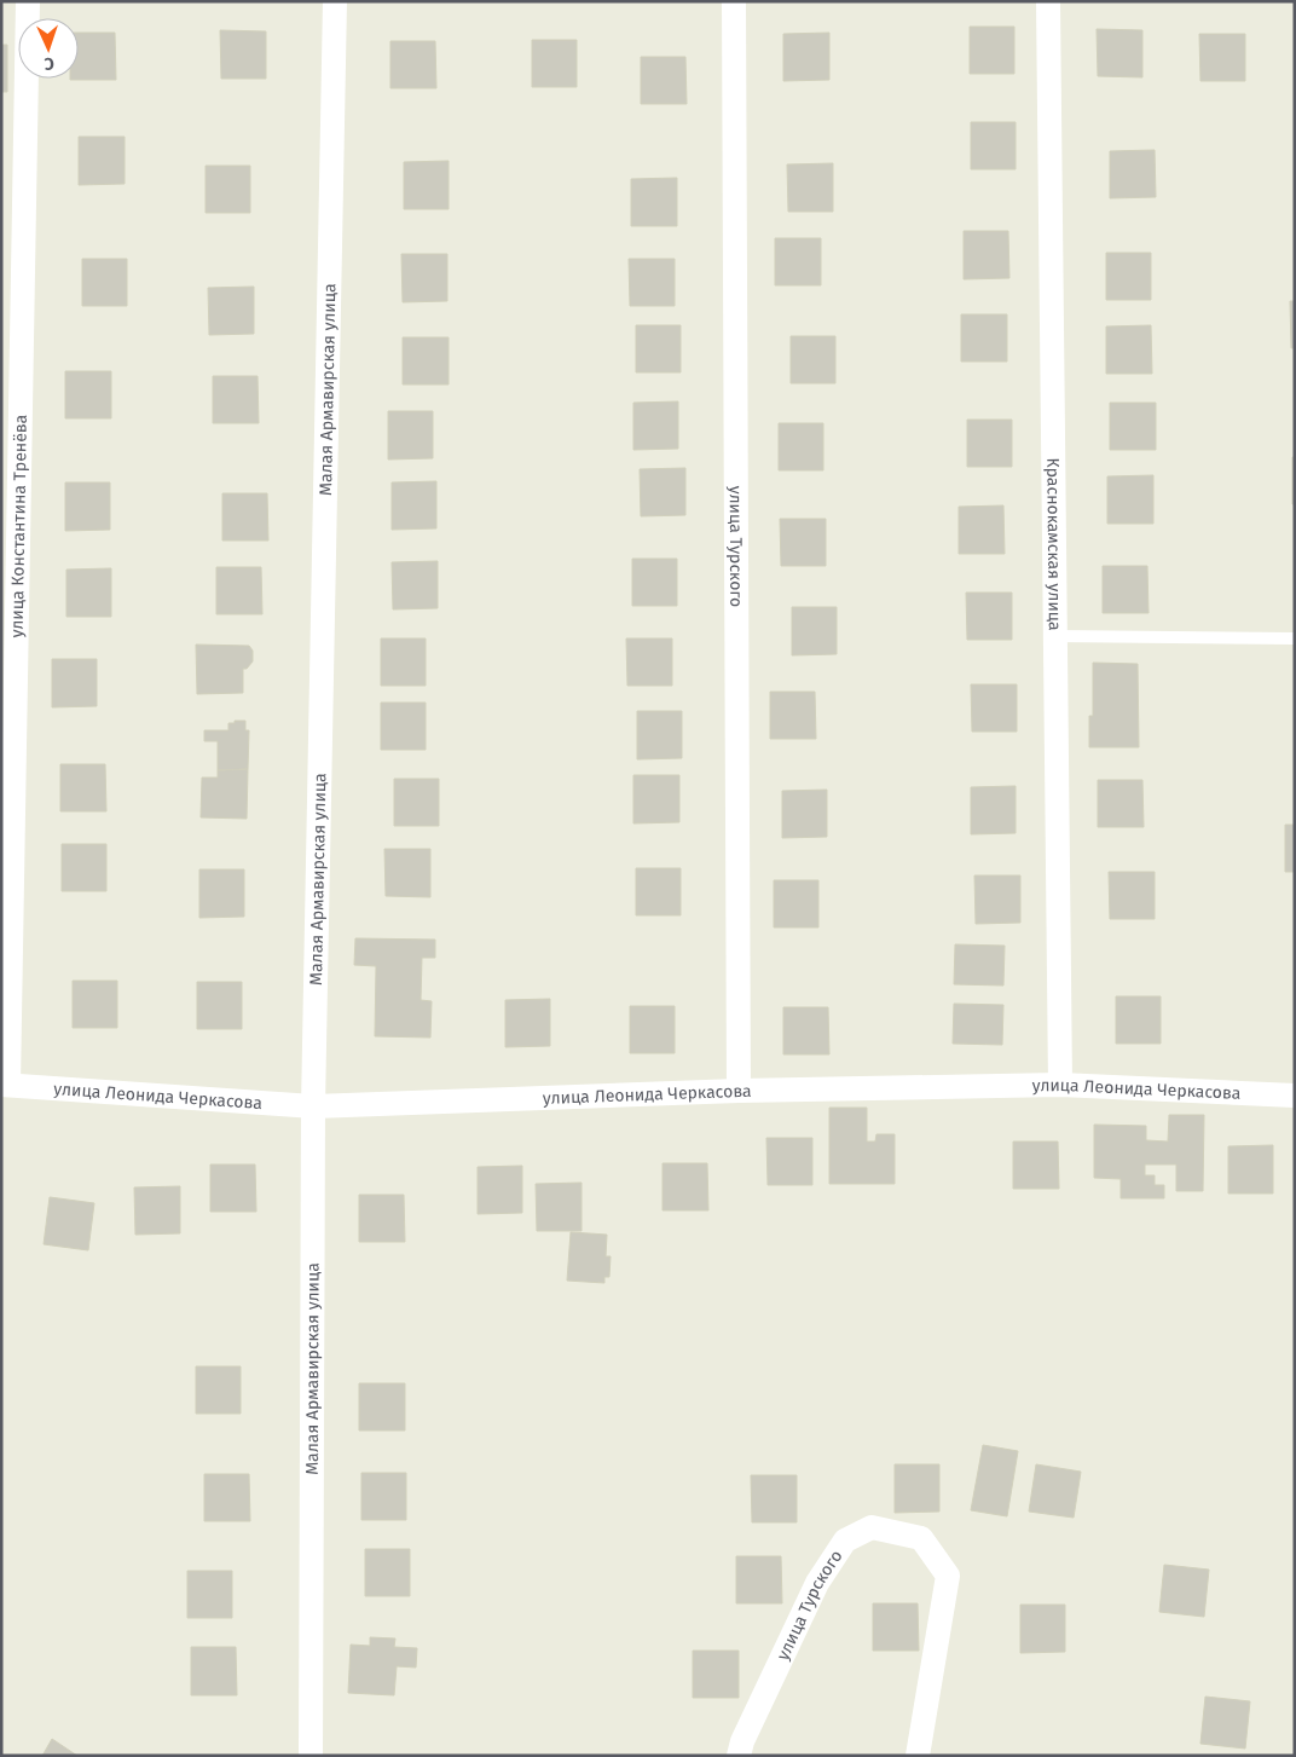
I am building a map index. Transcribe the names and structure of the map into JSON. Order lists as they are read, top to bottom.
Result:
{
  "streets": {
    "street": [
      "Малая Армавирская улица",
      "улица Константина Тренёва",
      "Краснокамская улица",
      "улица Турского",
      "улица Леонида Черкасова"
    ]
  },
  "crossings": [
    ["Малая Армавирская улица", "улица Леонида Черкасова"],
    ["улица Константина Тренёва", "улица Леонида Черкасова"],
    ["Краснокамская улица", "улица Леонида Черкасова"],
    ["улица Турского", "улица Леонида Черкасова"]
  ],
  "north": "bottom"
}
